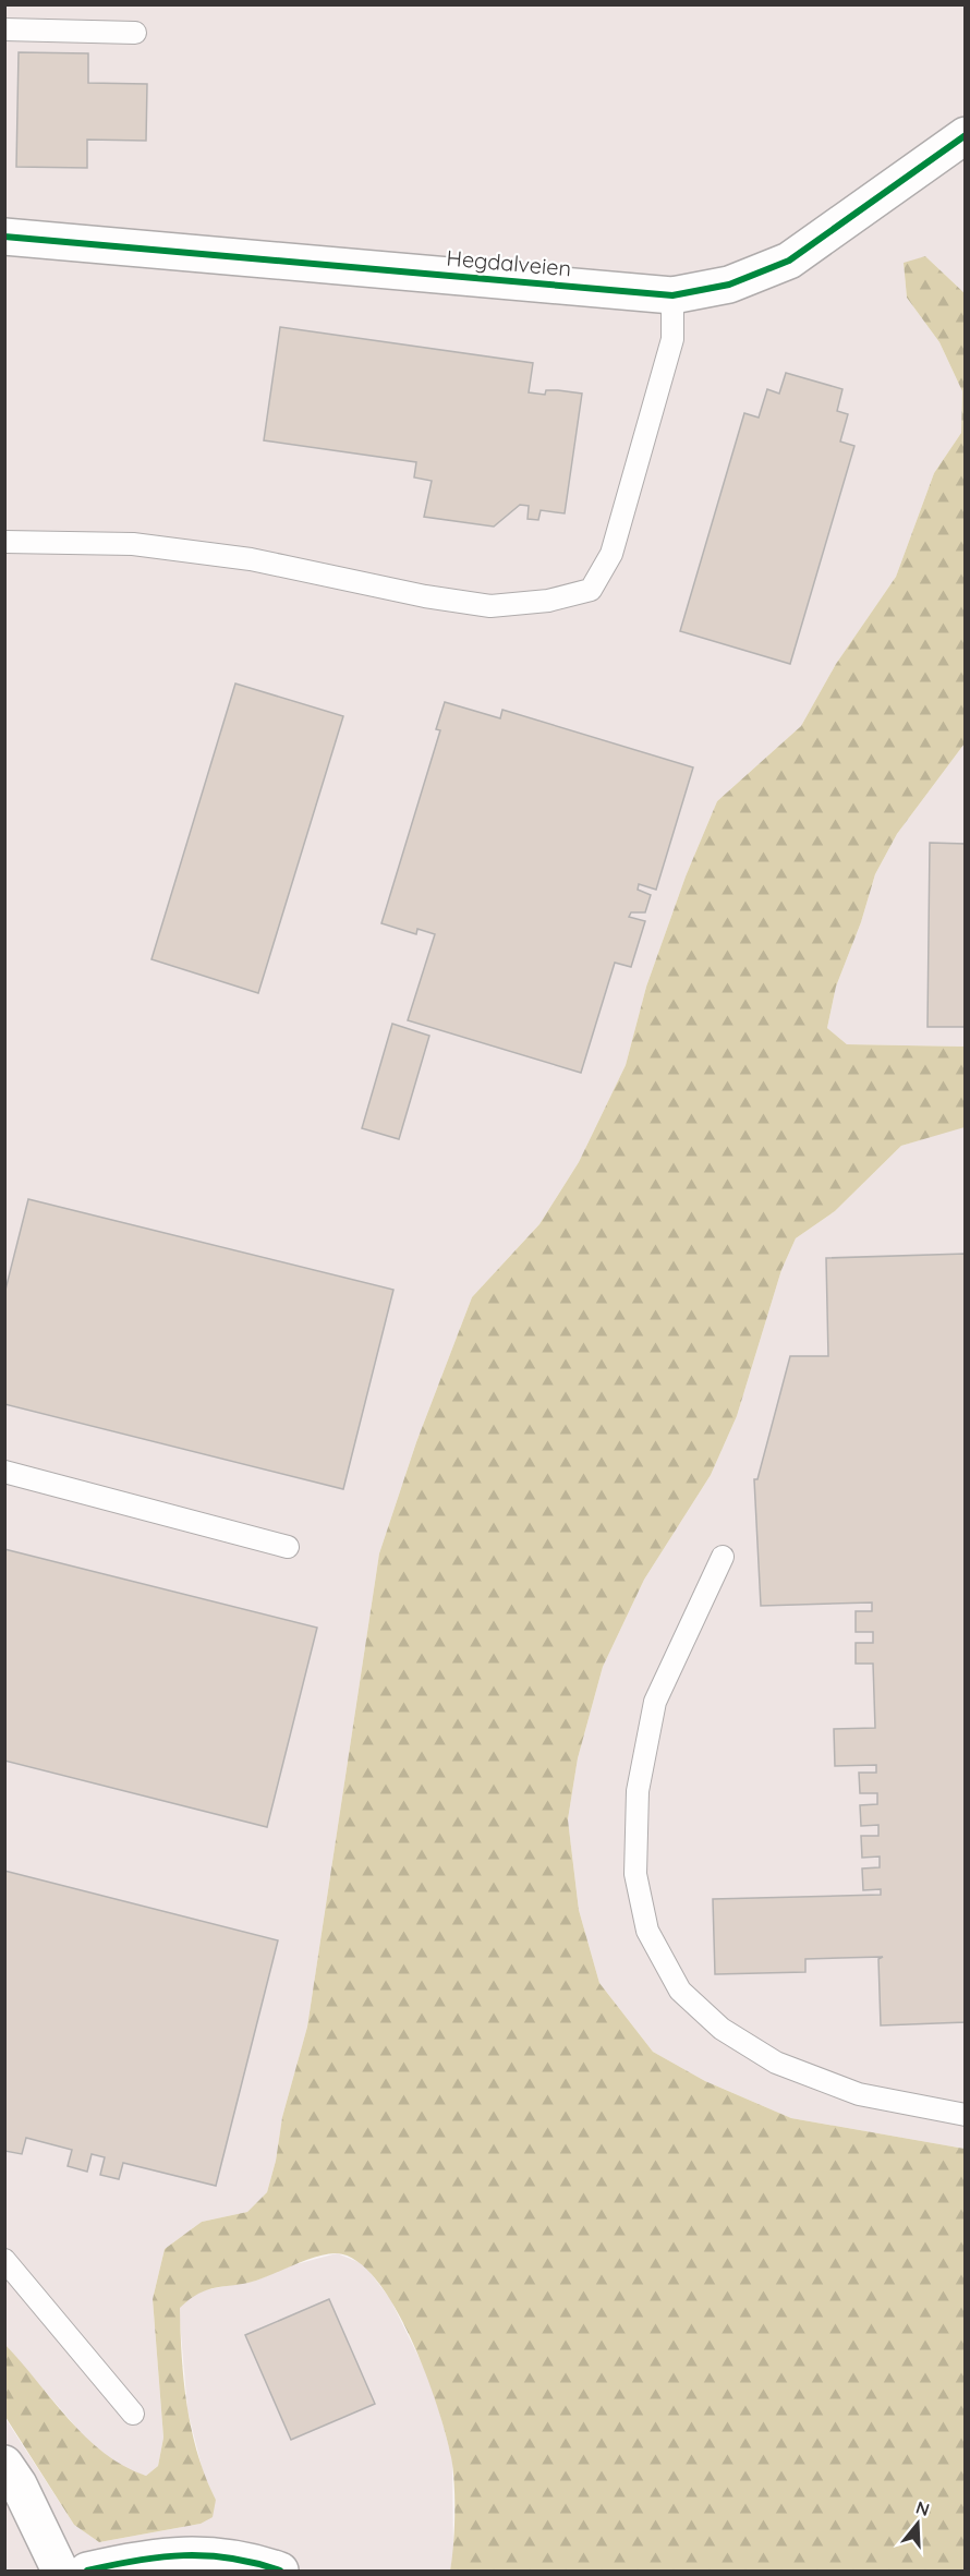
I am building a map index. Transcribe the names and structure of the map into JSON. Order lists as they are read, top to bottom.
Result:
{
  "streets": {
    "street": ["Hegdalveien"]
  },
  "north": "top"
}
